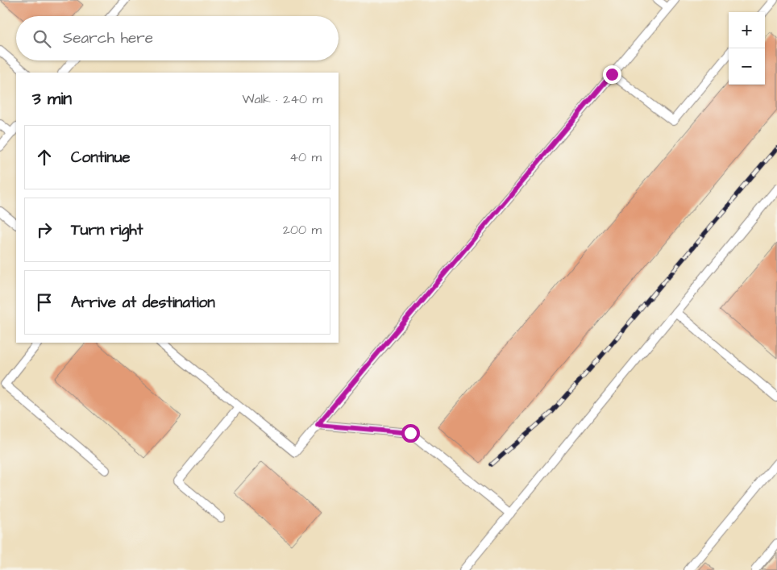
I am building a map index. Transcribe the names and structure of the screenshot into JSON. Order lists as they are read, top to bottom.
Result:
{
  "page": {
    "map_buttons": ["+", "−"],
    "search": "Search here",
    "heading": ["3 min", "Walk · 240 m"],
    "list": [
      ["Continue", "40 m"],
      ["Turn right", "200 m"],
      "Arrive at destination"
    ]
  }
}
